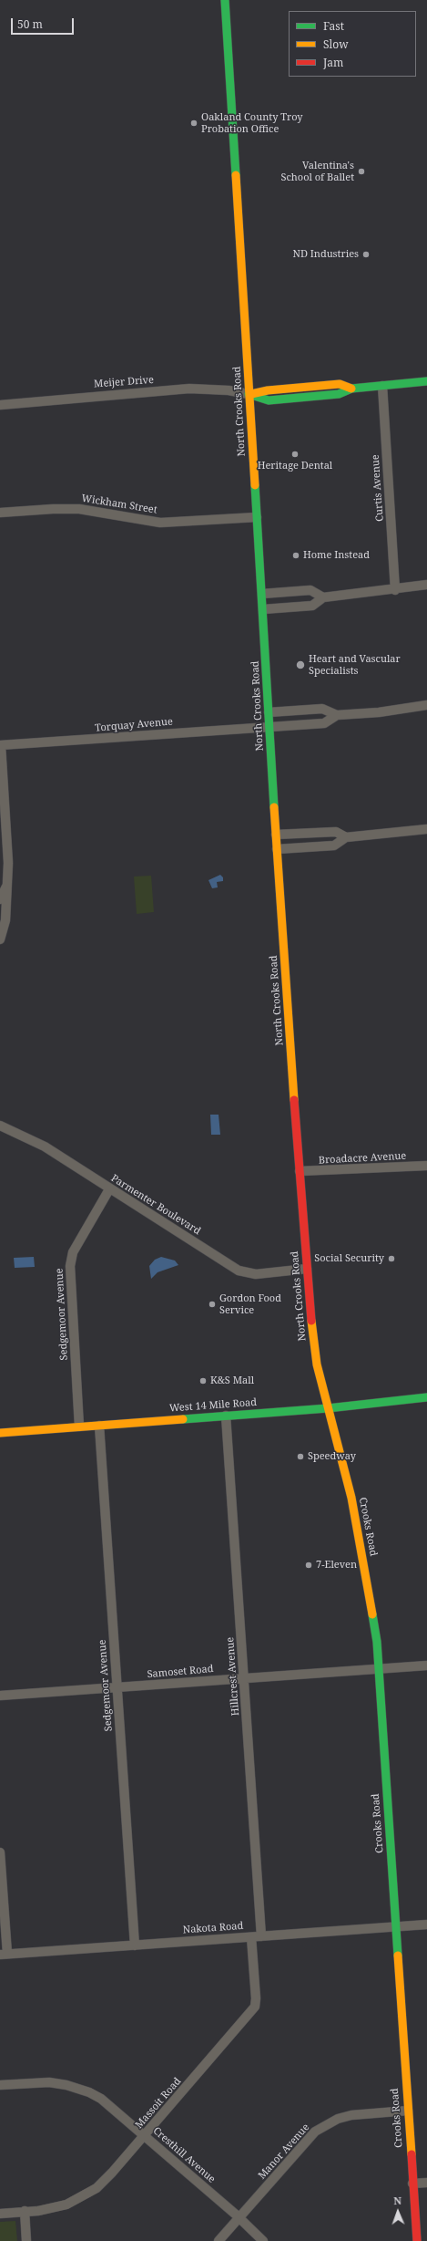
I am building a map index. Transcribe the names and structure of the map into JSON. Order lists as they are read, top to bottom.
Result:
{
  "streets": {
    "main road": ["North Crooks Road", "West 14 Mile Road", "Crooks Road"],
    "street": [
      "Meijer Drive",
      "Curtis Avenue",
      "Wickham Street",
      "Torquay Avenue",
      "Broadacre Avenue",
      "Parmenter Boulevard",
      "Sedgemoor Avenue",
      "Samoset Road",
      "Hillcrest Avenue",
      "Nakota Road",
      "Massoit Road",
      "Manor Avenue",
      "Cresthill Avenue"
    ]
  },
  "crossings": [
    ["Meijer Drive", "North Crooks Road"],
    ["North Crooks Road", "Wickham Street"],
    ["North Crooks Road", "Torquay Avenue"],
    ["North Crooks Road", "Broadacre Avenue"],
    ["North Crooks Road", "Parmenter Boulevard"],
    ["North Crooks Road", "West 14 Mile Road"],
    ["North Crooks Road", "Crooks Road"],
    ["Parmenter Boulevard", "Sedgemoor Avenue"],
    ["Sedgemoor Avenue", "West 14 Mile Road"],
    ["Sedgemoor Avenue", "Samoset Road"],
    ["Sedgemoor Avenue", "Nakota Road"],
    ["West 14 Mile Road", "Crooks Road"],
    ["West 14 Mile Road", "Hillcrest Avenue"],
    ["Crooks Road", "Samoset Road"],
    ["Crooks Road", "Nakota Road"],
    ["Crooks Road", "Manor Avenue"],
    ["Samoset Road", "Hillcrest Avenue"],
    ["Hillcrest Avenue", "Nakota Road"],
    ["Nakota Road", "Massoit Road"],
    ["Massoit Road", "Cresthill Avenue"],
    ["Manor Avenue", "Cresthill Avenue"]
  ],
  "places": [
    "Oakland County Troy Probation Office",
    "Valentina's School of Ballet",
    "ND Industries",
    "Heritage Dental",
    "Home Instead",
    "Heart and Vascular Specialists",
    "Social Security",
    "Gordon Food Service",
    "K&S Mall",
    "Speedway",
    "7-Eleven"
  ],
  "legend": ["Fast", "Slow", "Jam"],
  "scale_bar": "50 m",
  "north": "top"
}
